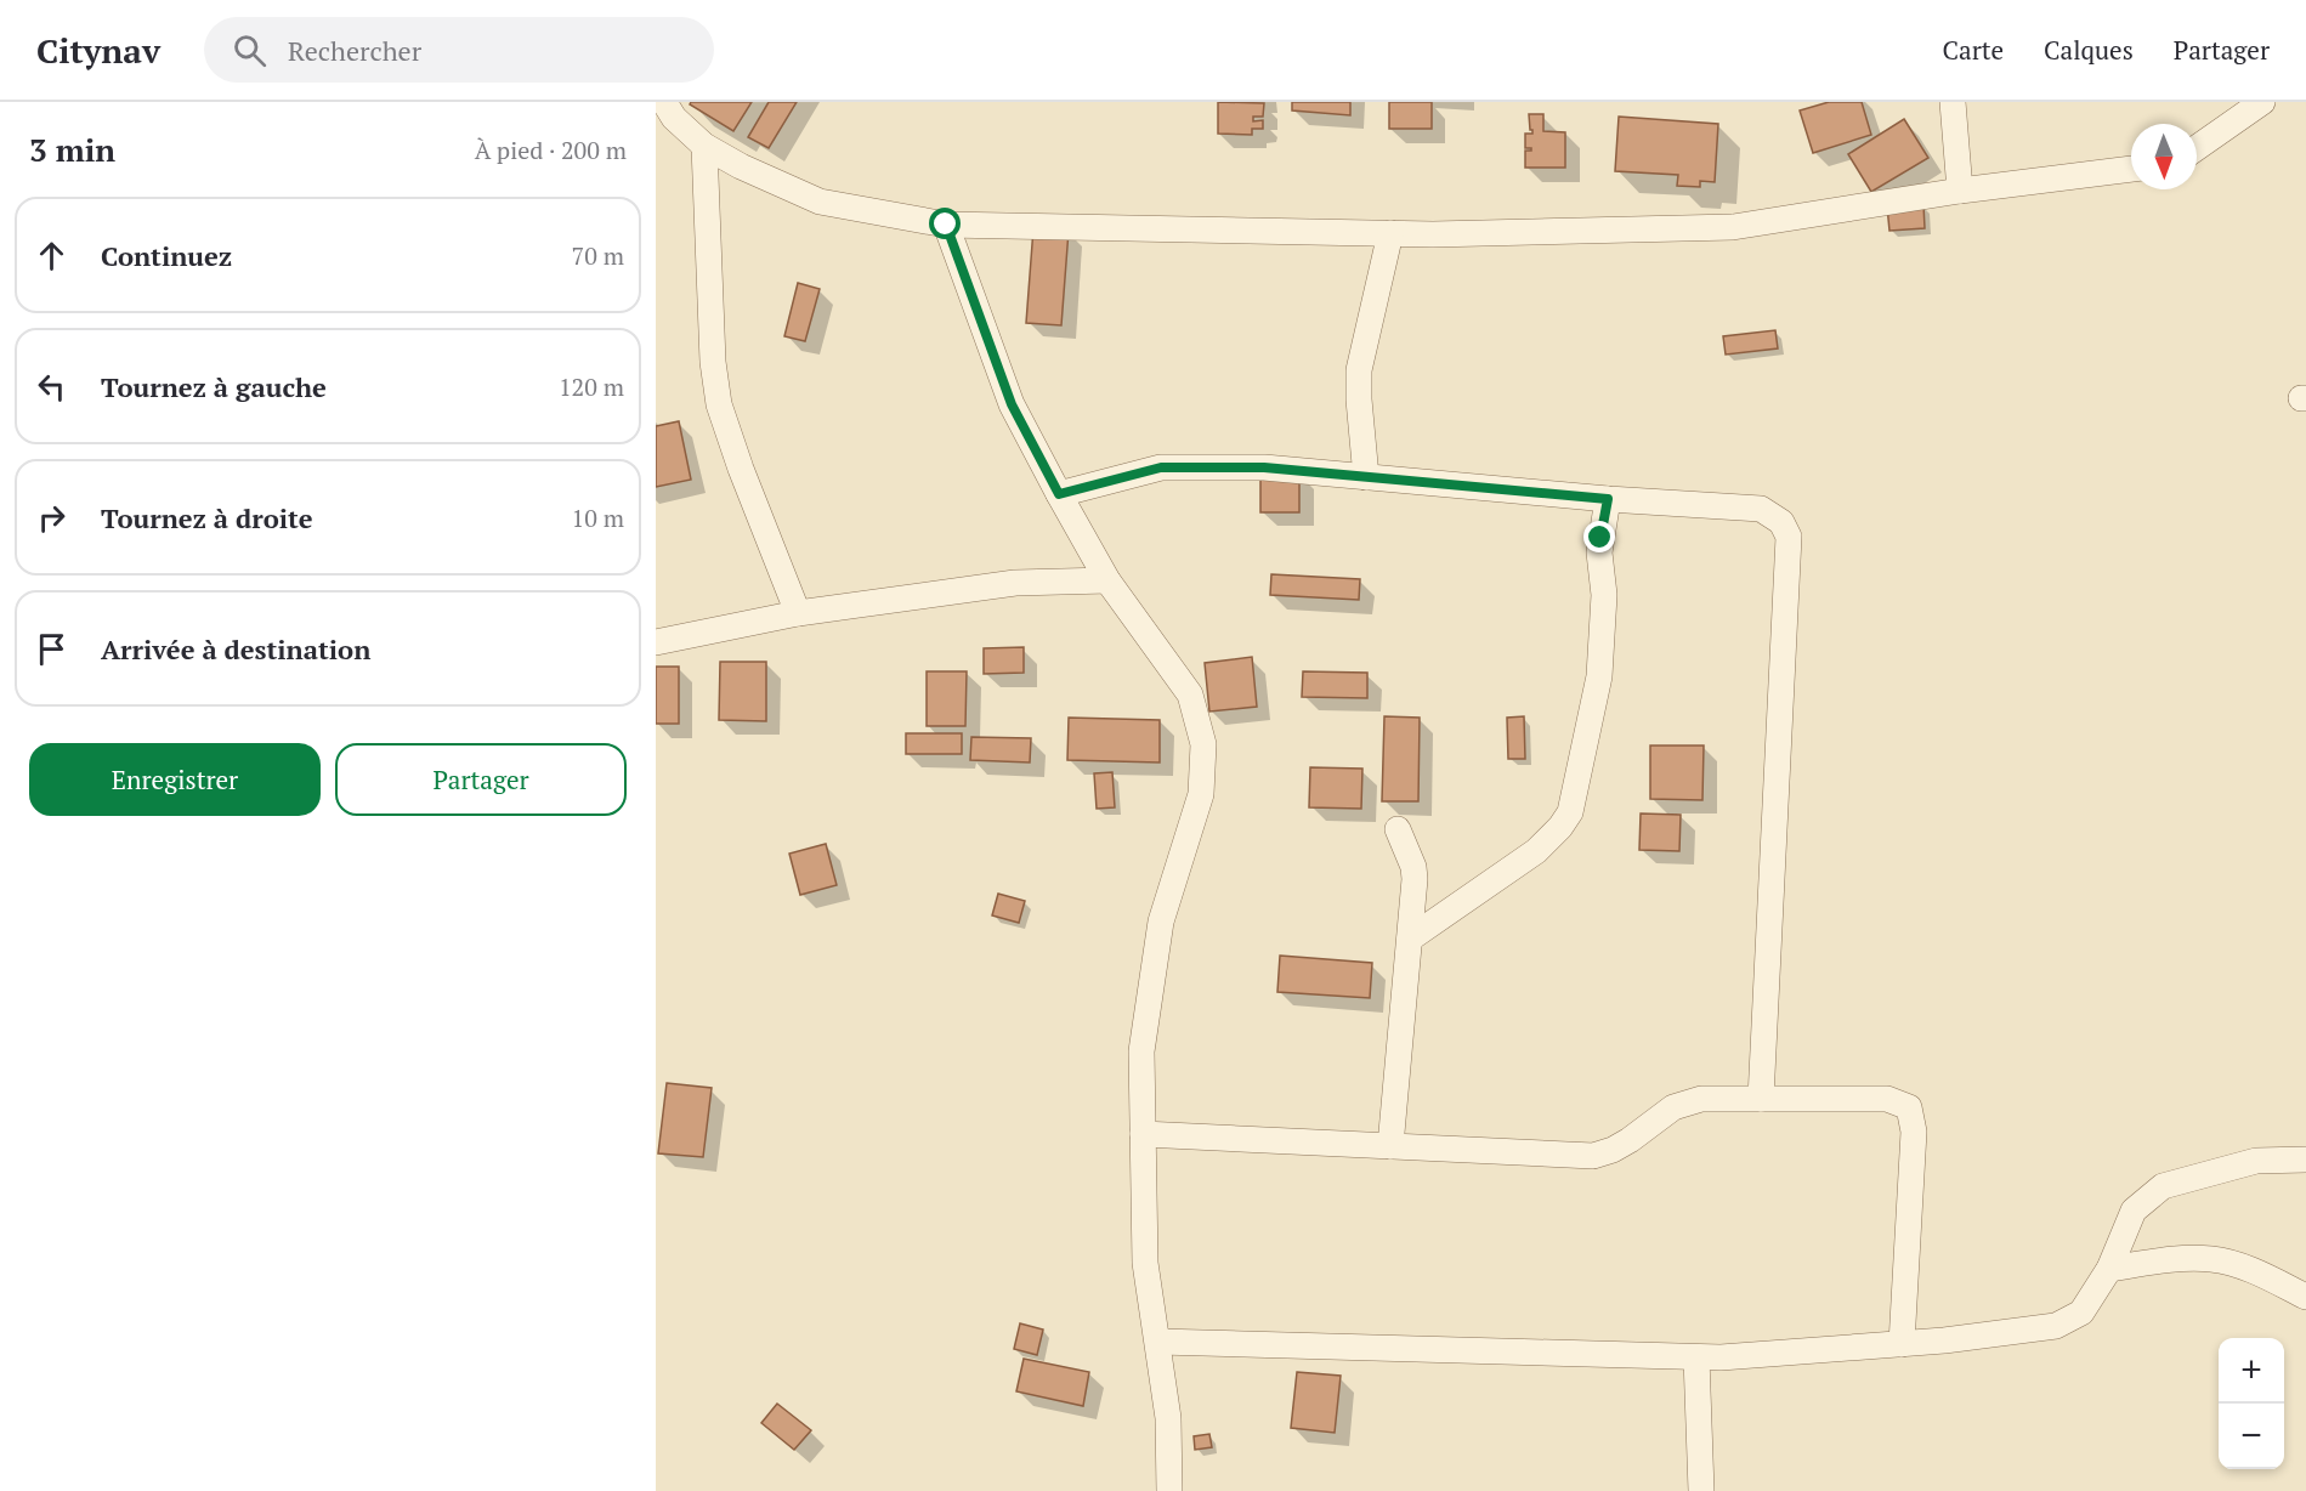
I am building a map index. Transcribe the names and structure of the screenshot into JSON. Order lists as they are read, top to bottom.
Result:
{
  "north": "bottom",
  "page": {
    "header": "Citynav",
    "search": "Rechercher",
    "nav": ["Carte", "Calques", "Partager"],
    "heading": ["3 min", "À pied · 200 m"],
    "list": [
      ["Continuez", "70 m"],
      ["Tournez à gauche", "120 m"],
      ["Tournez à droite", "10 m"],
      "Arrivée à destination"
    ],
    "buttons": ["Enregistrer", "Partager"],
    "map_buttons": ["+", "−"]
  }
}
